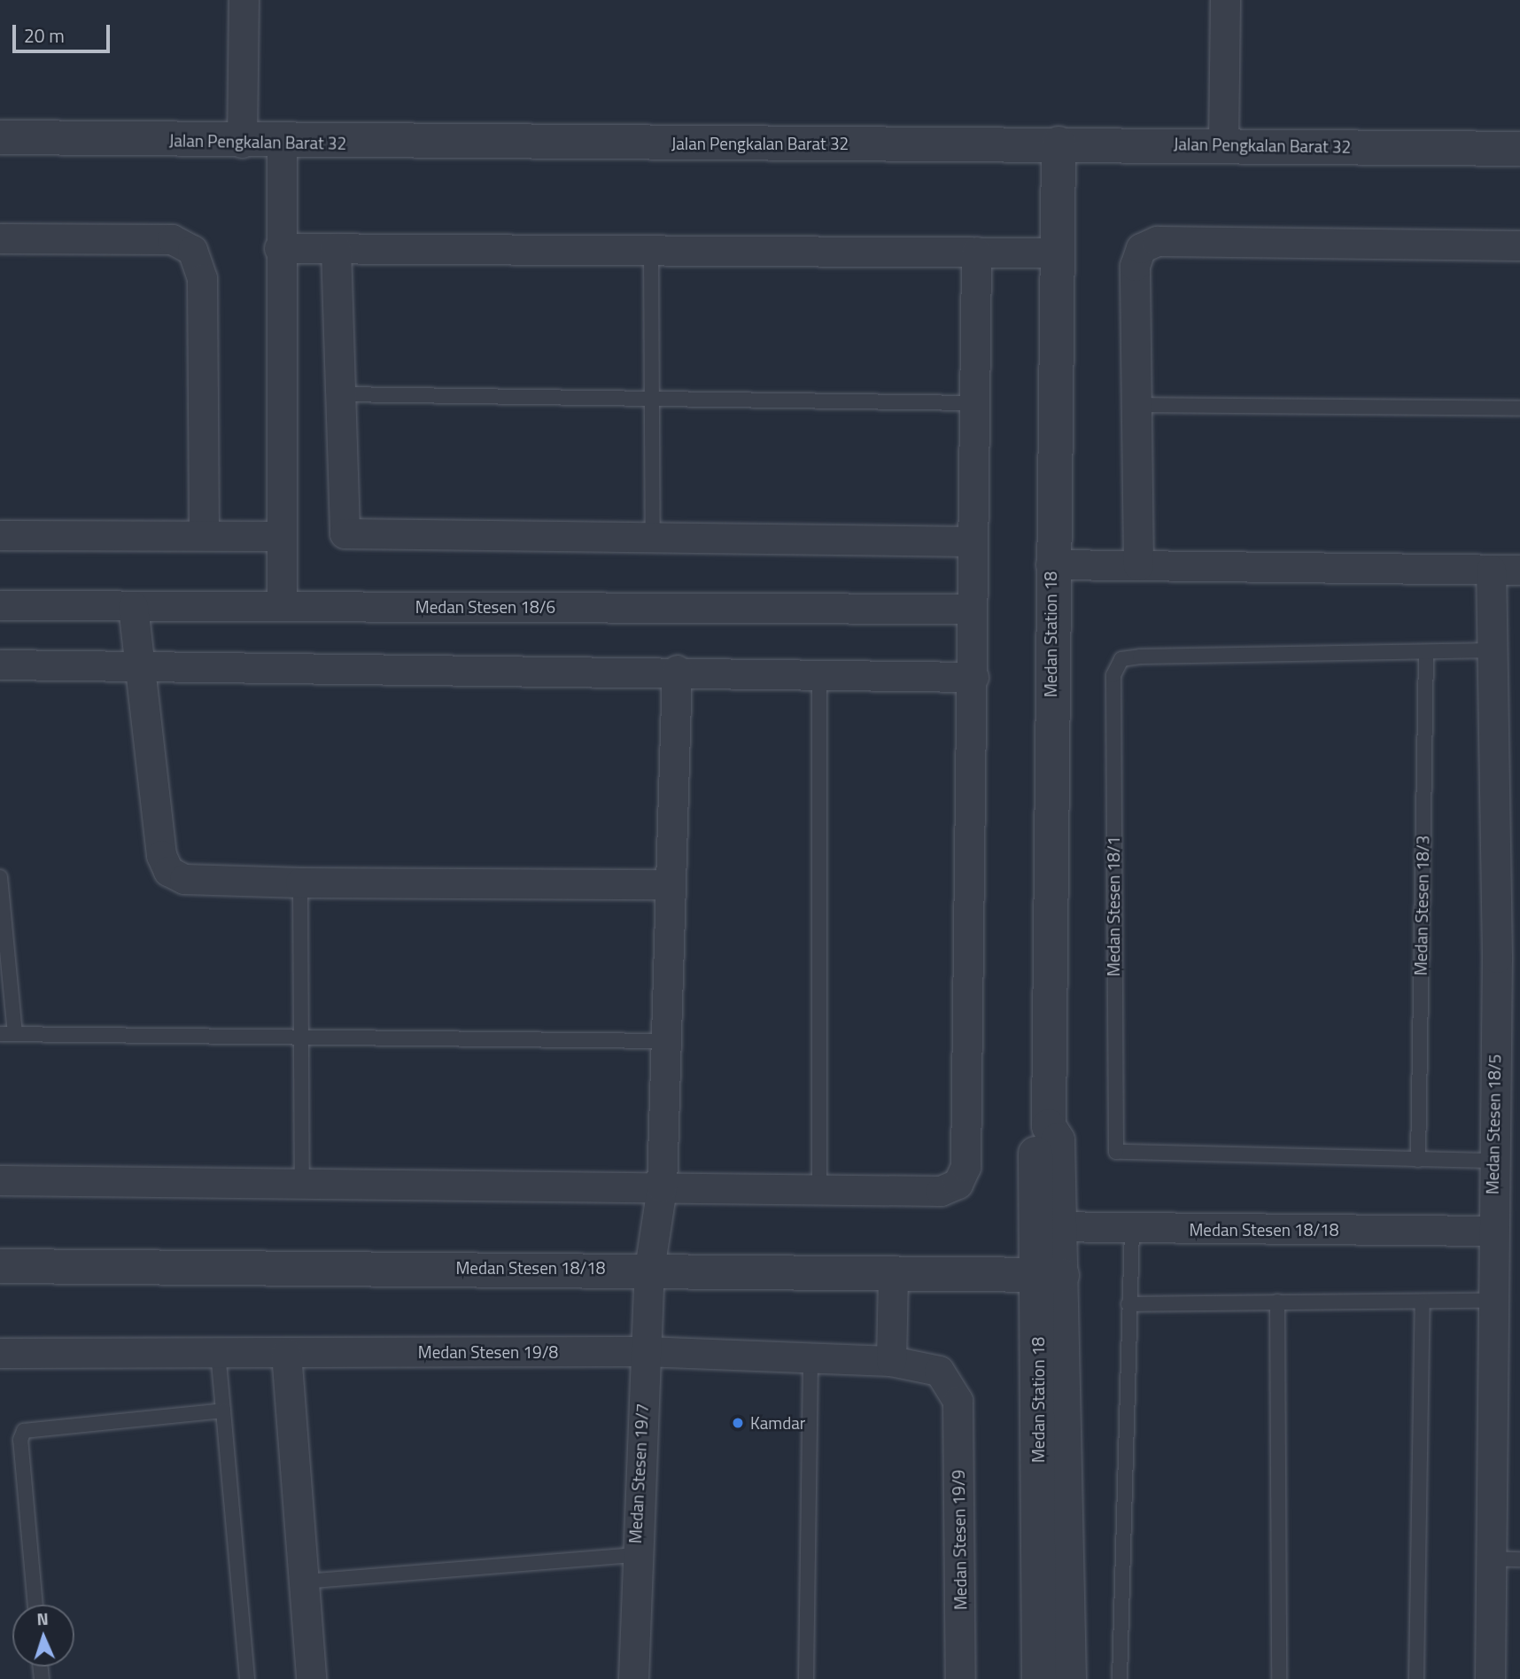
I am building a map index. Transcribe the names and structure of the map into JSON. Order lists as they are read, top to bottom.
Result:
{
  "streets": {
    "street": [
      "Jalan Pengkalan Barat 32",
      "Medan Stesen 18/6",
      "Medan Station 18",
      "Medan Stesen 18/5",
      "Medan Stesen 18/18",
      "Medan Stesen 19/8",
      "Medan Stesen 19/7",
      "Medan Stesen 19/9"
    ],
    "lane": ["Medan Stesen 18/3", "Medan Stesen 18/1"]
  },
  "crossings": [
    ["Jalan Pengkalan Barat 32", "Medan Station 18"],
    ["Medan Station 18", "Medan Stesen 18/18"],
    ["Medan Stesen 18/3", "Medan Stesen 18/1"],
    ["Medan Stesen 18/1", "Medan Stesen 18/5"],
    ["Medan Stesen 18/5", "Medan Stesen 18/18"],
    ["Medan Stesen 18/18", "Medan Stesen 19/7"],
    ["Medan Stesen 19/8", "Medan Stesen 19/7"],
    ["Medan Stesen 19/8", "Medan Stesen 19/9"]
  ],
  "places": ["Kamdar"],
  "scale_bar": "20 m",
  "north": "top"
}
